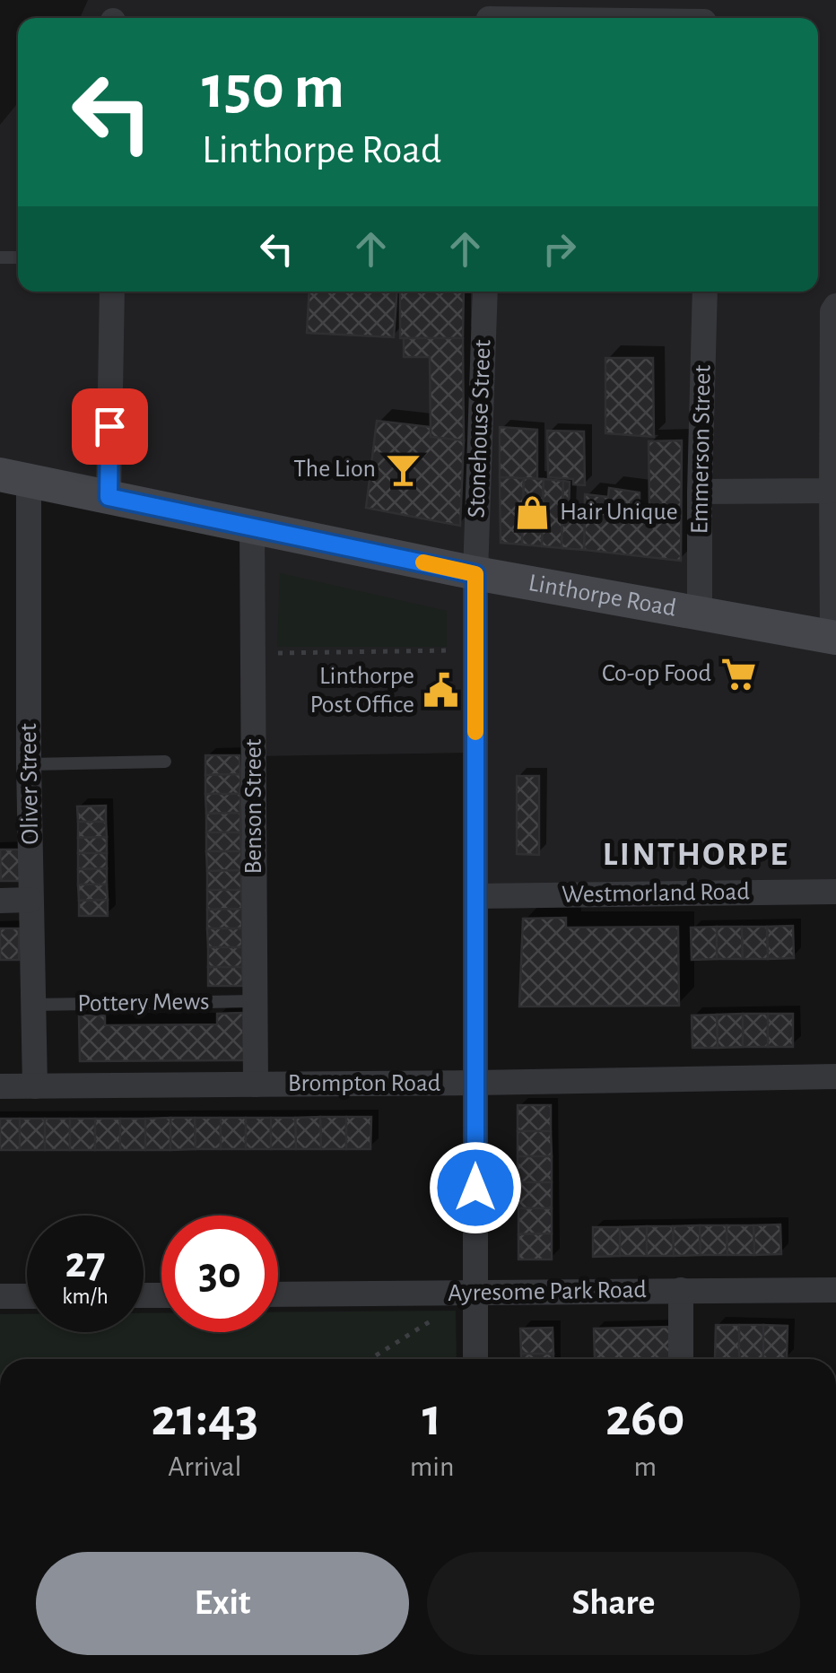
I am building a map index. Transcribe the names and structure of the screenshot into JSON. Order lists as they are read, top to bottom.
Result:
{
  "streets": {
    "street": [
      "Stonehouse Street",
      "Emmerson Street",
      "Linthorpe Road",
      "Oliver Street",
      "Benson Street",
      "Westmorland Road",
      "Brompton Road",
      "Ayresome Park Road"
    ],
    "lane": ["Pottery Mews"]
  },
  "crossings": [
    ["Stonehouse Street", "Linthorpe Road"],
    ["Stonehouse Street", "Westmorland Road"],
    ["Stonehouse Street", "Brompton Road"],
    ["Stonehouse Street", "Ayresome Park Road"],
    ["Emmerson Street", "Linthorpe Road"],
    ["Linthorpe Road", "Oliver Street"],
    ["Linthorpe Road", "Benson Street"],
    ["Oliver Street", "Pottery Mews"],
    ["Oliver Street", "Brompton Road"],
    ["Benson Street", "Pottery Mews"],
    ["Benson Street", "Brompton Road"]
  ],
  "districts": ["LINTHORPE"],
  "places": {
    "bar": ["The Lion"],
    "shop": ["Hair Unique"],
    "supermarket": ["Co-op Food"],
    "public building": ["Linthorpe Post Office"]
  },
  "page": {
    "turn": ["150 m", "Linthorpe Road"],
    "speed": "27 km/h",
    "limit": "30",
    "eta": [
      "21:43",
      "Arrival",
      "1",
      "min",
      "260",
      "m"
    ],
    "buttons": ["Exit", "Share"]
  }
}
